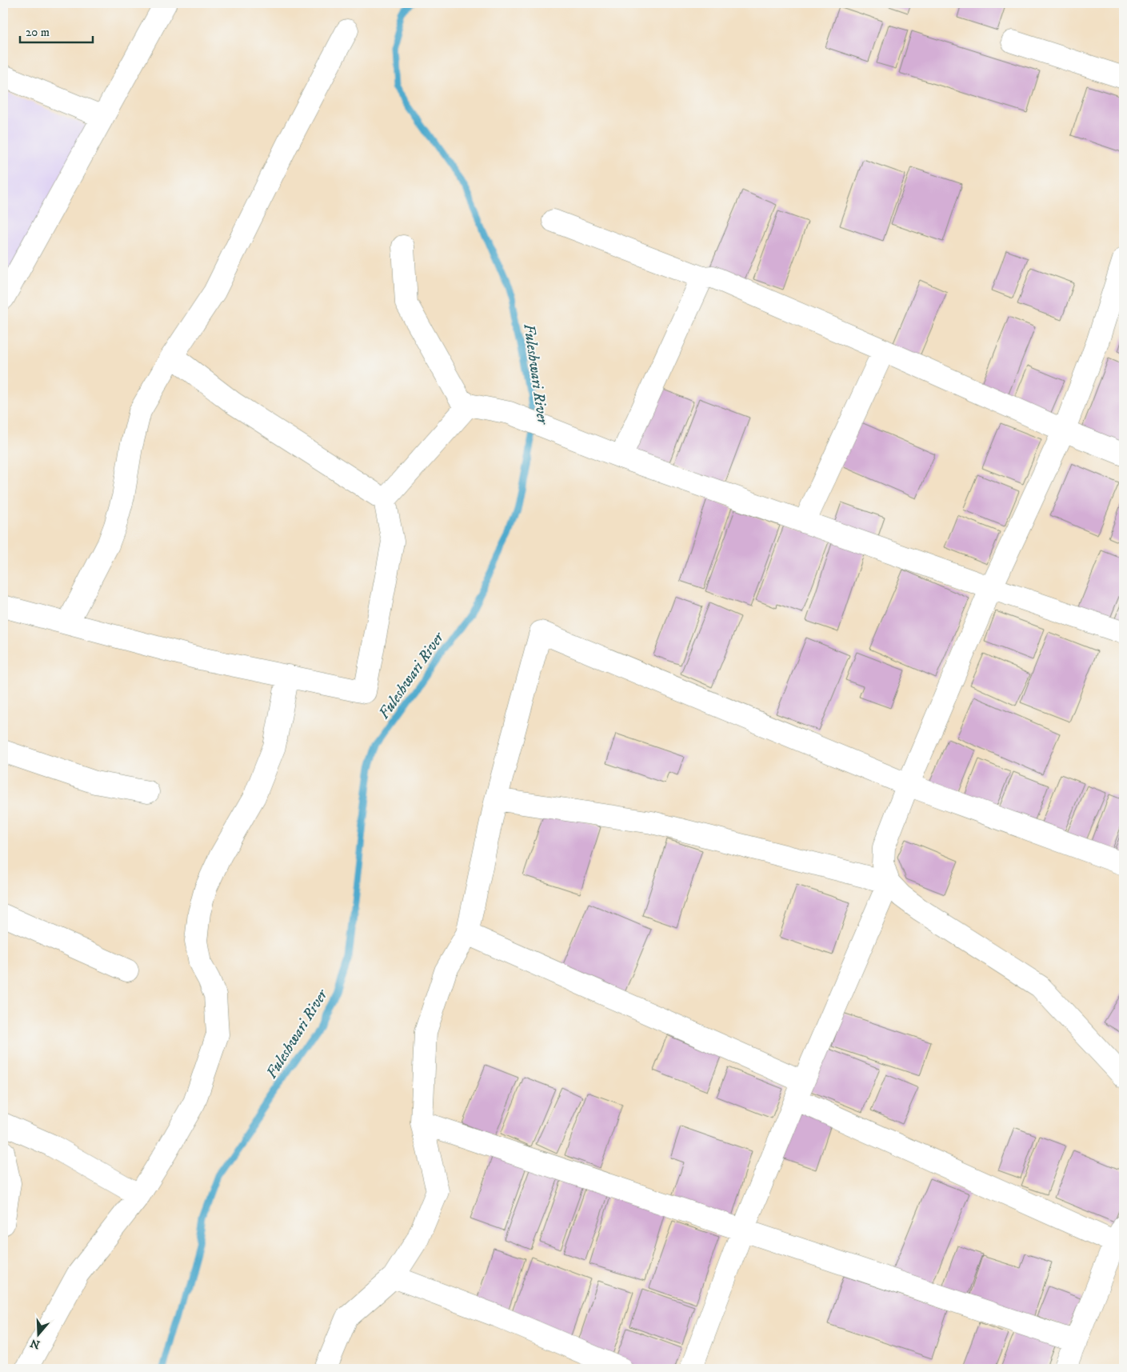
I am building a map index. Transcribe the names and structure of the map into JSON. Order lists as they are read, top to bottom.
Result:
{
  "water": ["Fuleshwari River"],
  "scale_bar": "20 m",
  "north": "bottom"
}
